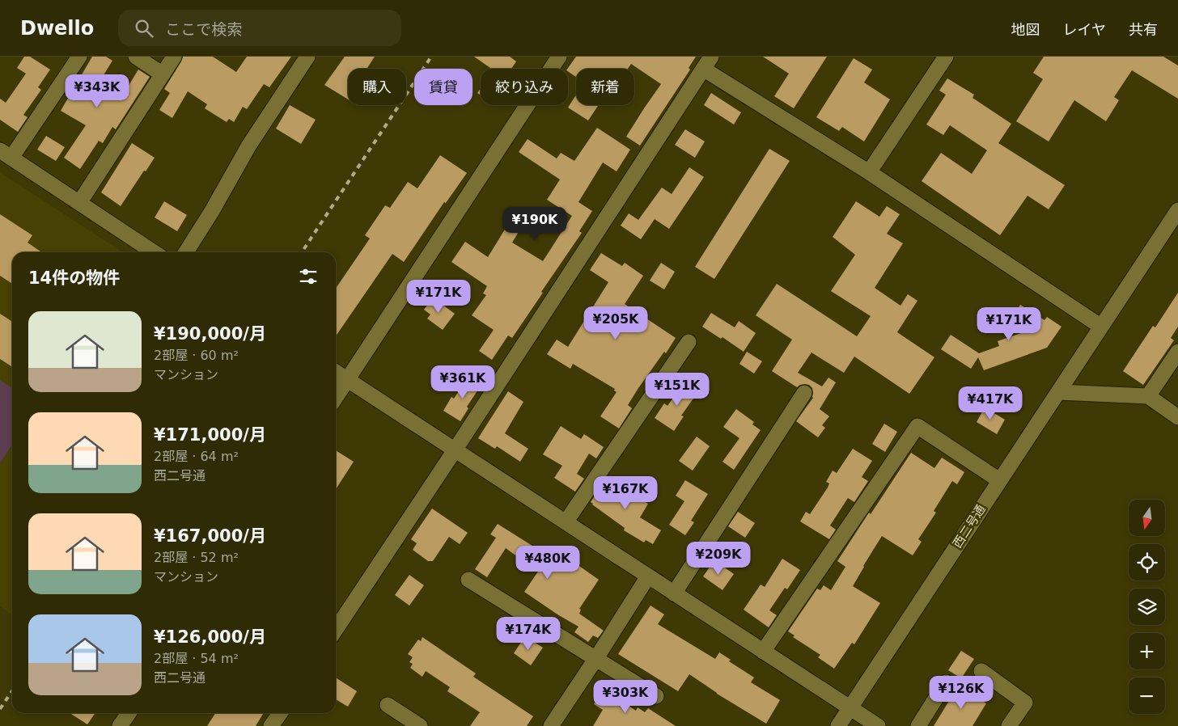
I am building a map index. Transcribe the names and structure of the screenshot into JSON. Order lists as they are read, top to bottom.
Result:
{
  "streets": {
    "street": ["西二号通"]
  },
  "north": "bottom",
  "page": {
    "header": "Dwello",
    "search": "ここで検索",
    "nav": ["地図", "レイヤ", "共有"],
    "chip": [
      "購入",
      "賃貸",
      "絞り込み",
      "新着"
    ],
    "price": [
      "¥343K",
      "¥190K",
      "¥171K",
      "¥205K",
      "¥171K",
      "¥361K",
      "¥151K",
      "¥417K",
      "¥167K",
      "¥209K",
      "¥480K",
      "¥174K",
      "¥126K",
      "¥303K"
    ],
    "heading": "14件の物件",
    "list": [
      {
        "name": "¥190,000/月",
        "note": "2部屋 · 60 m² · マンション"
      },
      {
        "name": "¥171,000/月",
        "note": "2部屋 · 64 m² · 西二号通"
      },
      {
        "name": "¥167,000/月",
        "note": "2部屋 · 52 m² · マンション"
      },
      {
        "name": "¥126,000/月",
        "note": "2部屋 · 54 m² · 西二号通"
      }
    ],
    "map_buttons": ["+", "−"]
  }
}
